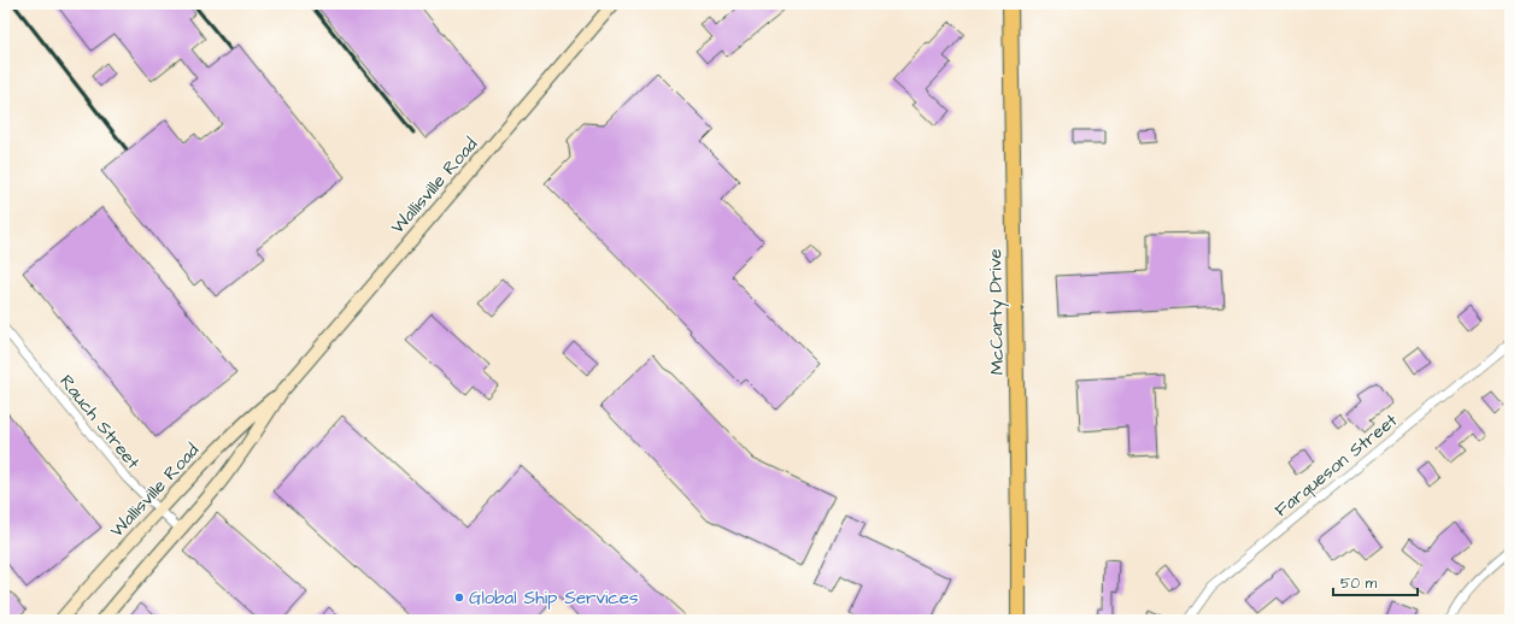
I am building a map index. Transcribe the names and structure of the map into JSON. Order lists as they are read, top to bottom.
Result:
{
  "streets": {
    "main road": ["Wallisville Road", "McCarty Drive"],
    "street": ["Rauch Street", "Farqueson Street"]
  },
  "crossings": [
    ["Wallisville Road", "Rauch Street"]
  ],
  "places": ["Global Ship Services"],
  "scale_bar": "50 m"
}
